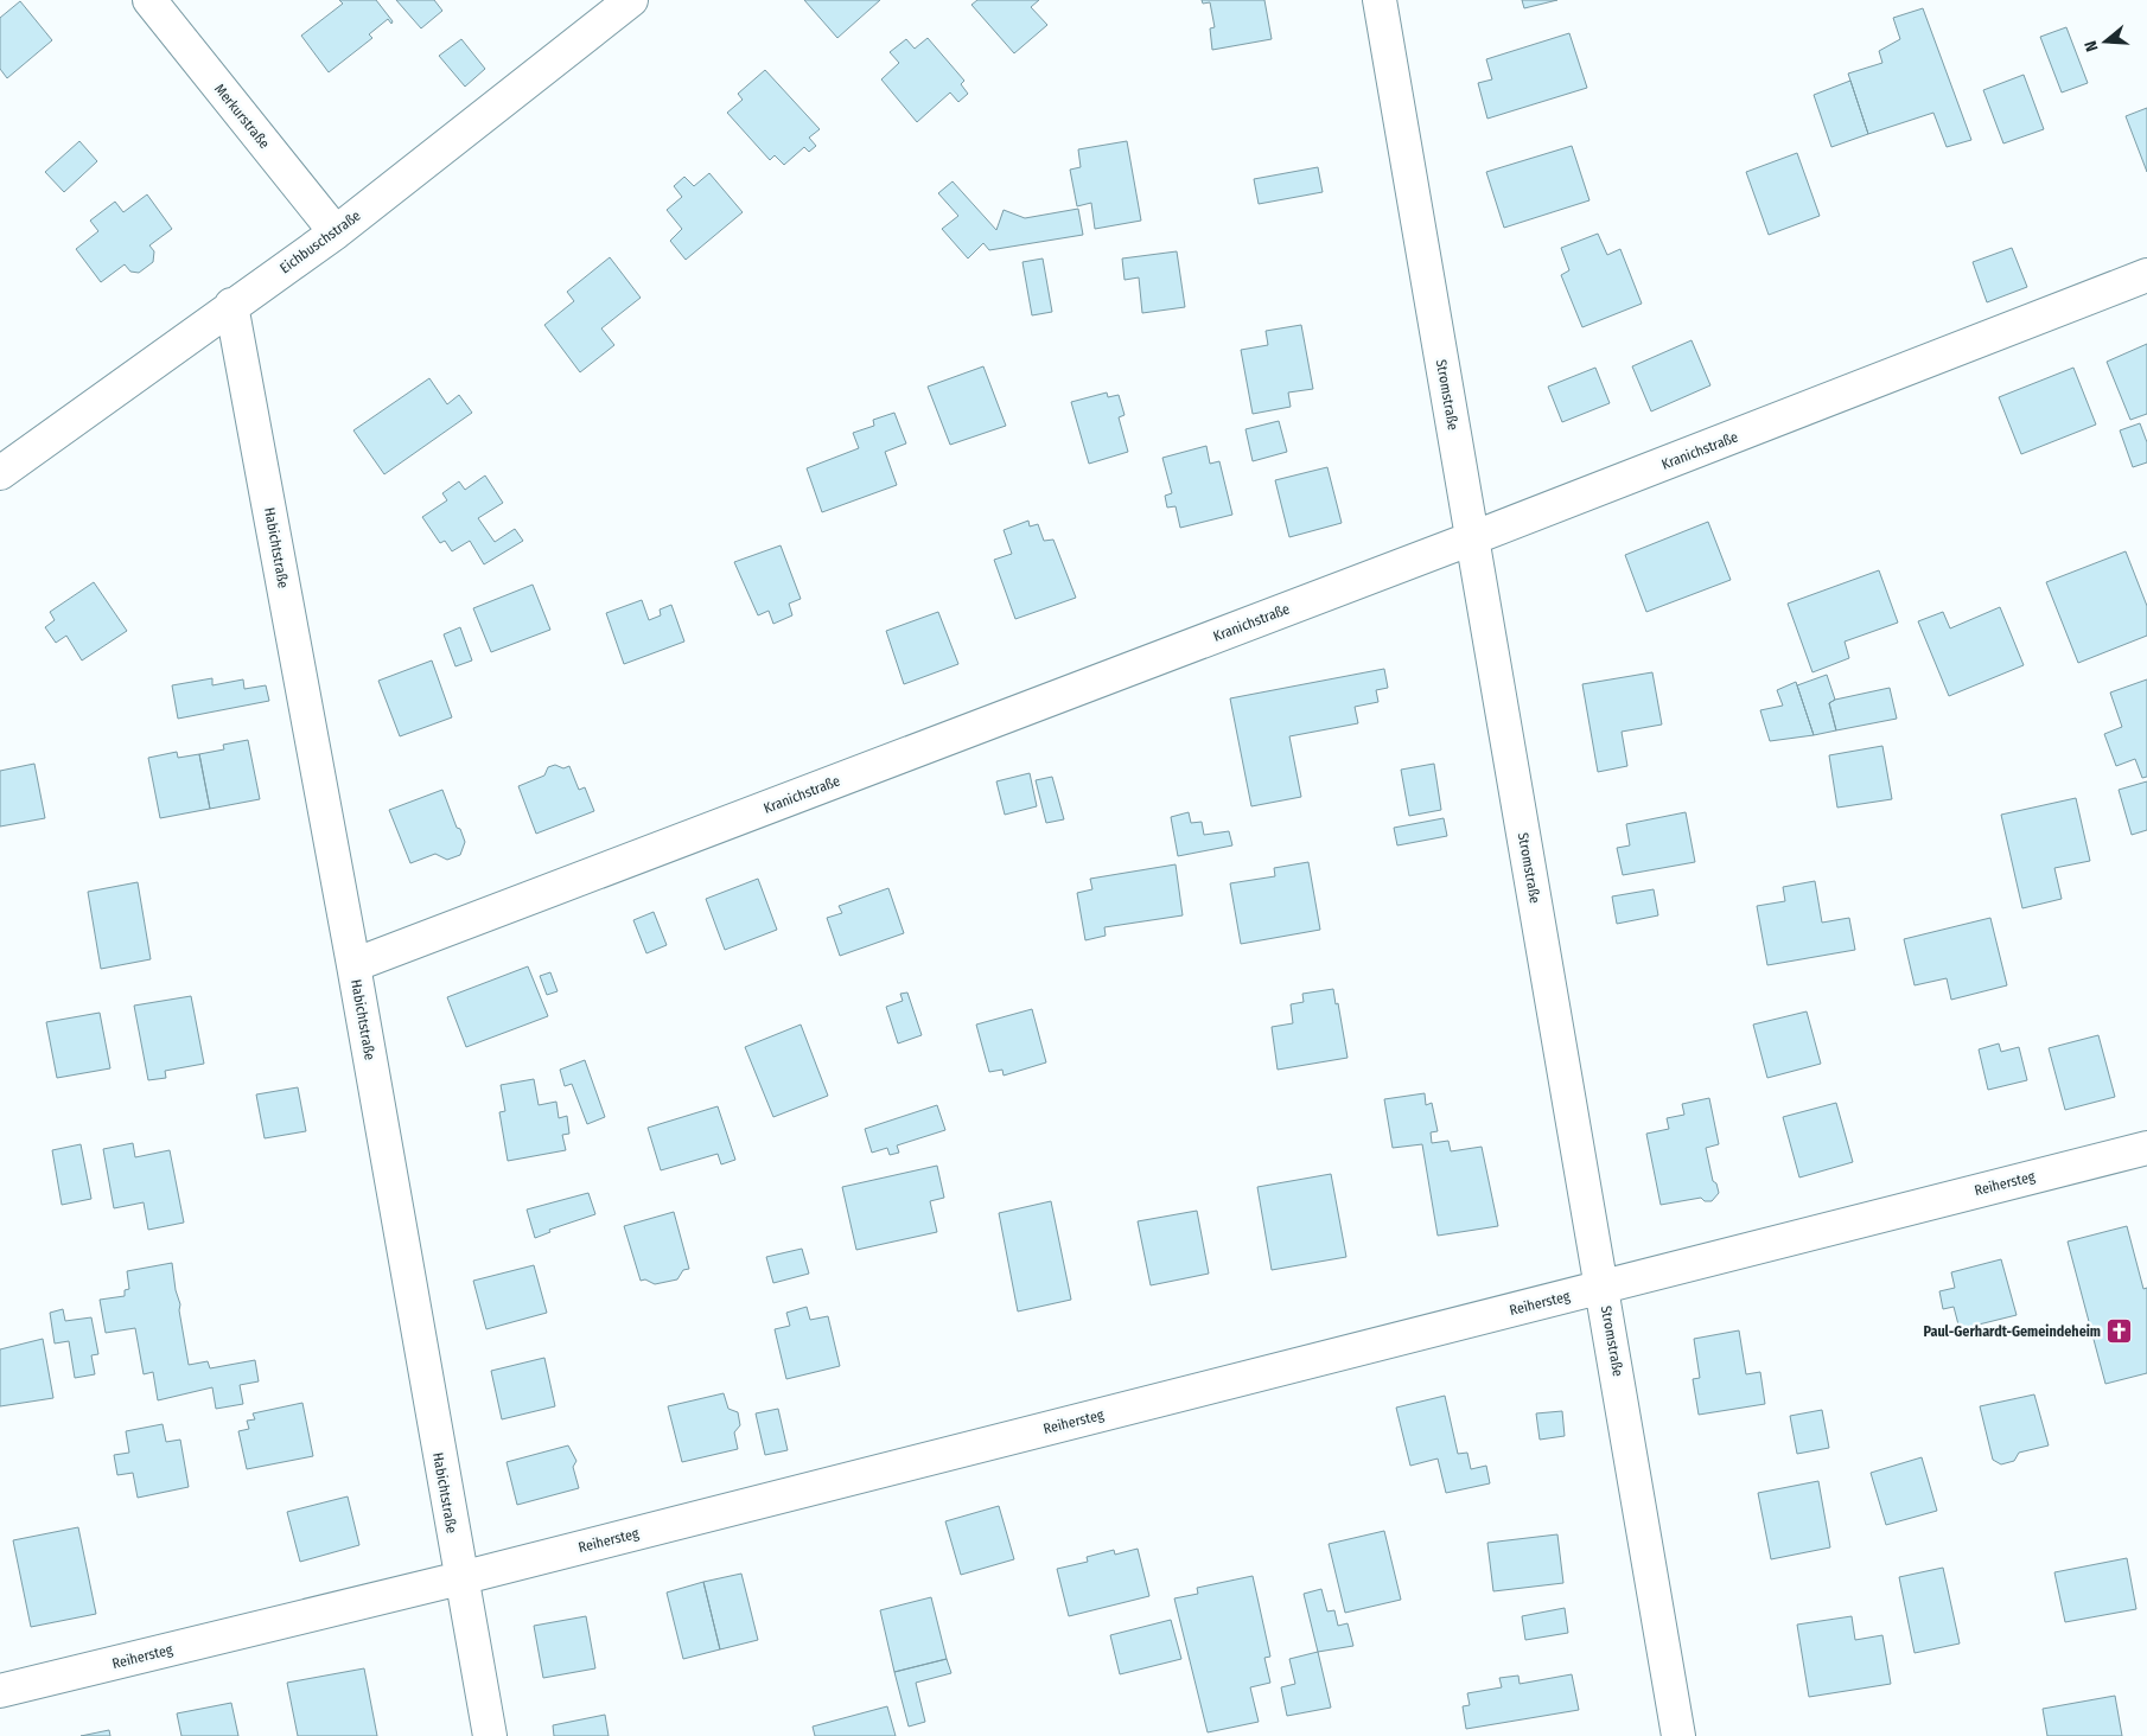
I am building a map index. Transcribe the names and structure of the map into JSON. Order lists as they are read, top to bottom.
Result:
{
  "streets": {
    "street": [
      "Merkurstraße",
      "Eichbuschstraße",
      "Stromstraße",
      "Kranichstraße",
      "Habichtstraße",
      "Reihersteg"
    ]
  },
  "crossings": [
    ["Merkurstraße", "Eichbuschstraße"],
    ["Eichbuschstraße", "Habichtstraße"],
    ["Stromstraße", "Kranichstraße"],
    ["Stromstraße", "Reihersteg"],
    ["Kranichstraße", "Habichtstraße"],
    ["Habichtstraße", "Reihersteg"]
  ],
  "places": {
    "church": ["Paul-Gerhardt-Gemeindeheim"]
  },
  "north": "left"
}
